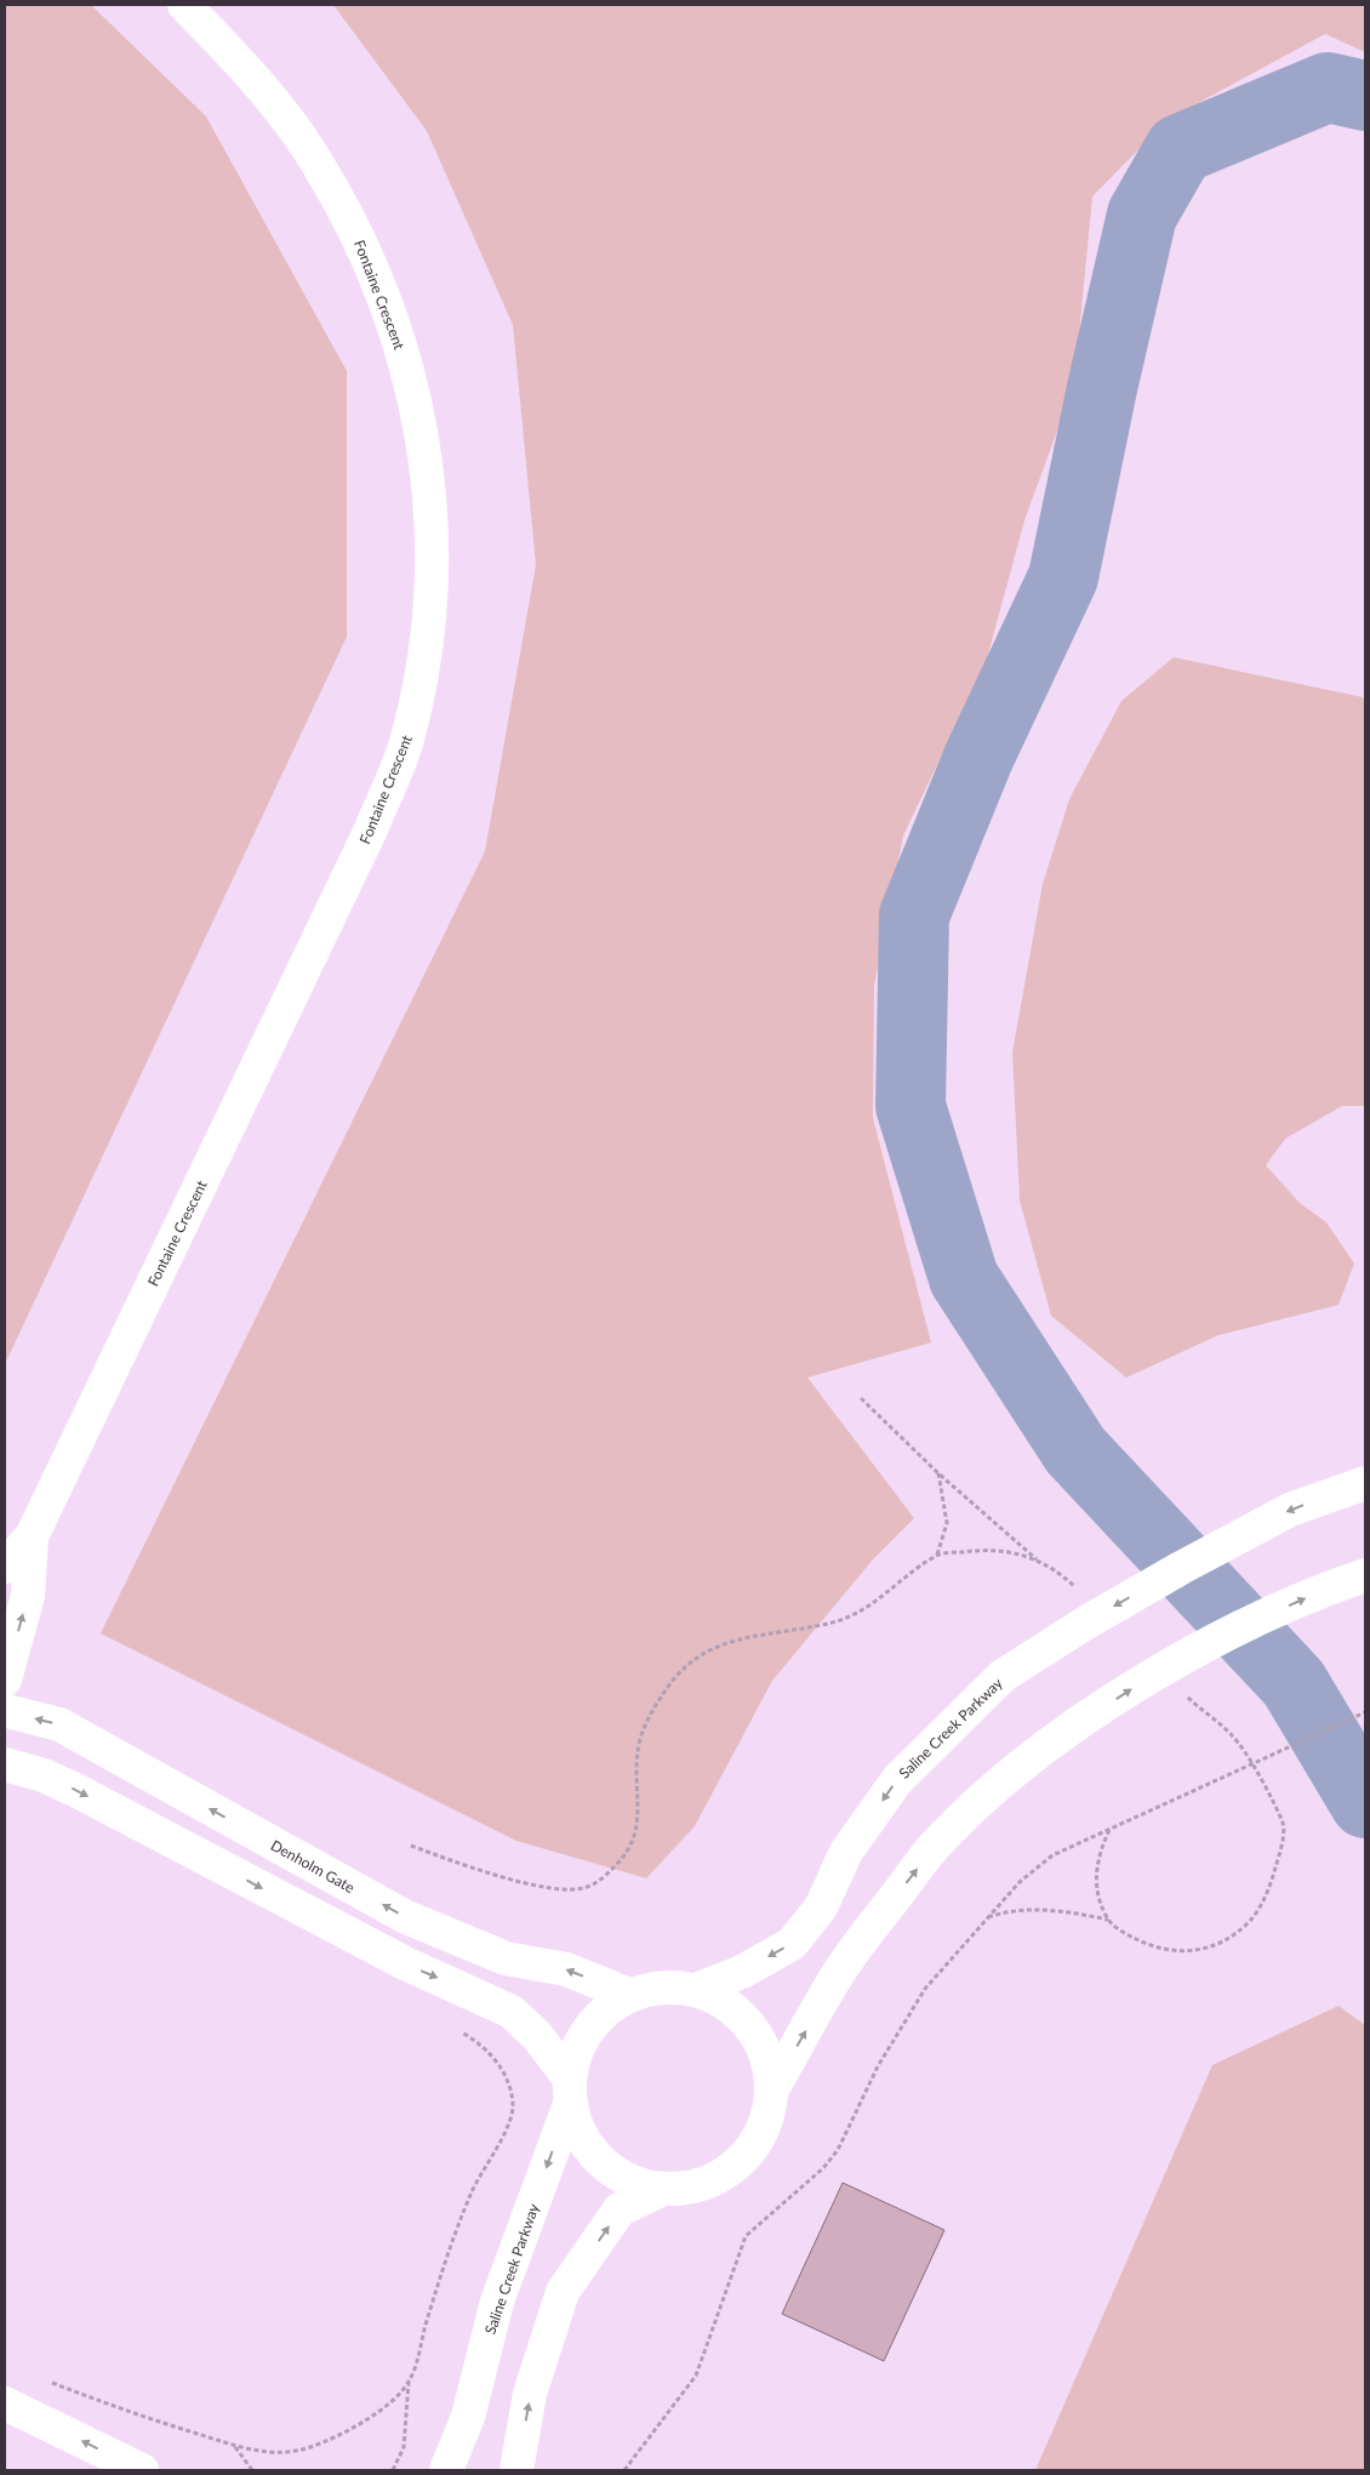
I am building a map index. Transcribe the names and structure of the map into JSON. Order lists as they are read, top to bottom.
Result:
{
  "streets": {
    "street": ["Fontaine Crescent", "Saline Creek Parkway", "Denholm Gate"]
  },
  "crossings": [
    ["Fontaine Crescent", "Denholm Gate"],
    ["Saline Creek Parkway", "Denholm Gate"]
  ]
}
